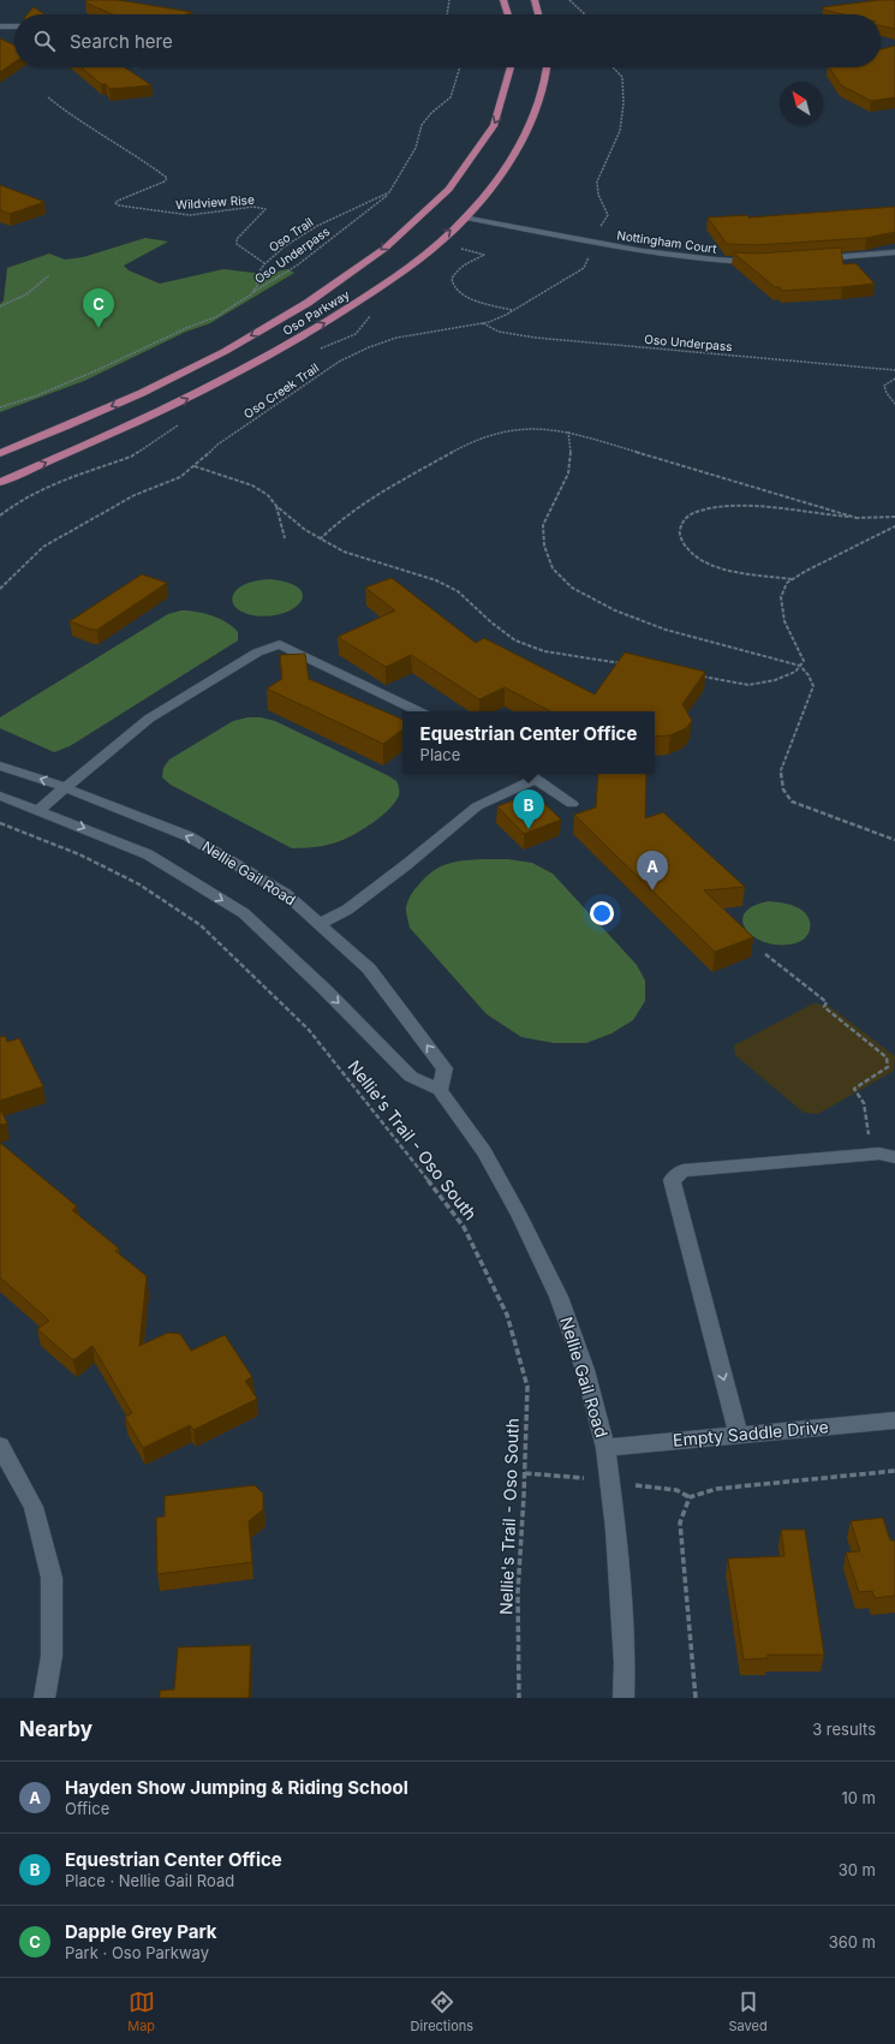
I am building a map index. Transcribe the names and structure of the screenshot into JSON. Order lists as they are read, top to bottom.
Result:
{
  "streets": {
    "main road": ["Oso Parkway"],
    "street": ["Nottingham Court", "Nellie Gail Road", "Empty Saddle Drive"],
    "path": [
      "Wildview Rise",
      "Oso Trail",
      "Oso Underpass",
      "Oso Creek Trail",
      "Nellie's Trail - Oso South"
    ]
  },
  "crossings": [
    ["Wildview Rise", "Oso Trail"],
    ["Oso Trail", "Oso Underpass"],
    ["Nottingham Court", "Oso Parkway"],
    ["Oso Underpass", "Oso Creek Trail"],
    ["Nellie Gail Road", "Empty Saddle Drive"]
  ],
  "north": "top left",
  "page": {
    "search": "Search here",
    "pins": ["C", "B", "A"],
    "popup": ["Equestrian Center Office", "Place"],
    "heading": ["Nearby", "3 results"],
    "list": [
      {
        "mark": "A",
        "name": "Hayden Show Jumping & Riding School",
        "note": "Office",
        "value": "10 m"
      },
      {
        "mark": "B",
        "name": "Equestrian Center Office",
        "note": "Place · Nellie Gail Road",
        "value": "30 m"
      },
      {
        "mark": "C",
        "name": "Dapple Grey Park",
        "note": "Park · Oso Parkway",
        "value": "360 m"
      }
    ],
    "nav": ["Map", "Directions", "Saved"]
  }
}
